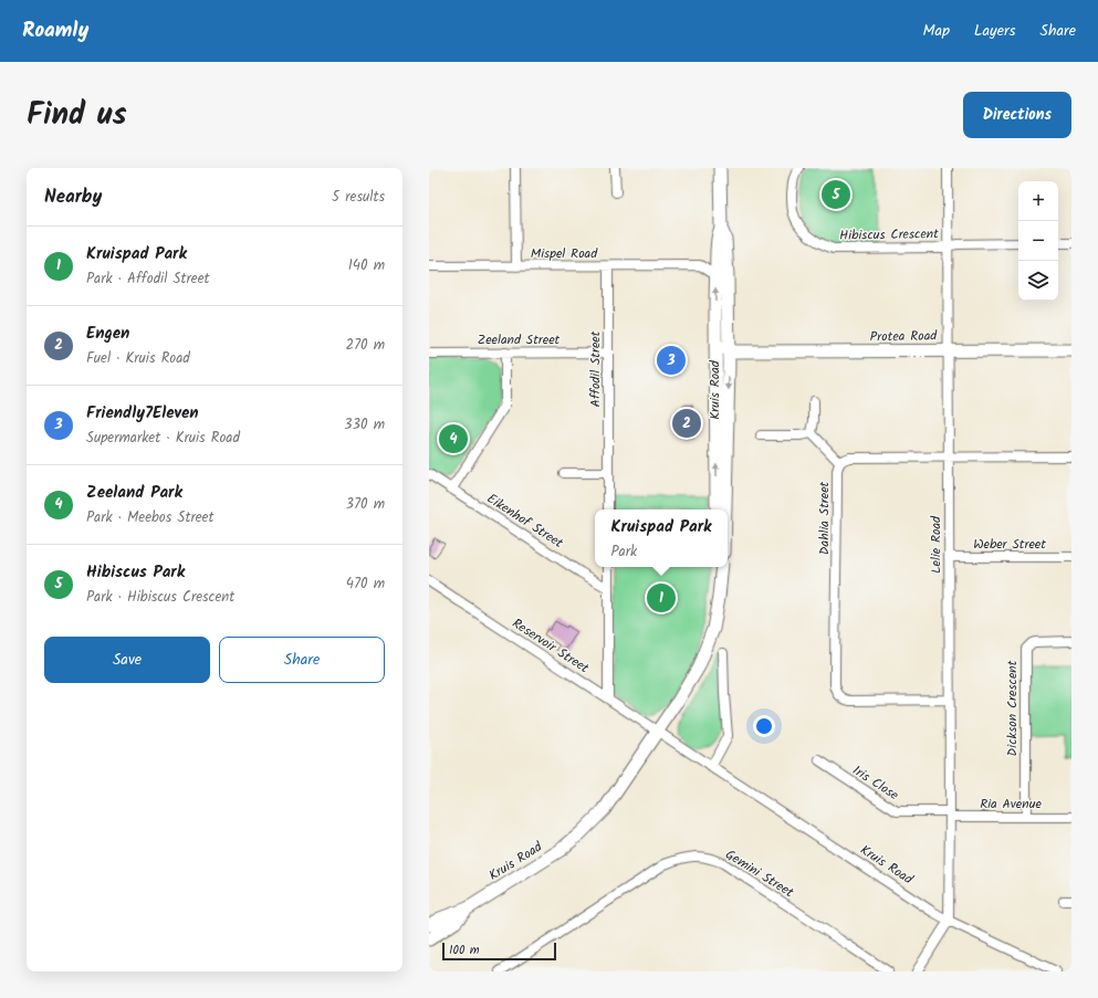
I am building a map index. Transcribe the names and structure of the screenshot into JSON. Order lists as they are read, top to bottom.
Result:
{
  "streets": {
    "street": [
      "Hibiscus Crescent",
      "Mispel Road",
      "Protea Road",
      "Zeeland Street",
      "Affodil Street",
      "Kruis Road",
      "Dahlia Street",
      "Eikenhof Street",
      "Weber Street",
      "Lelie Road",
      "Reservoir Street",
      "Dickson Crescent",
      "Iris Close",
      "Ria Avenue",
      "Gemini Street"
    ]
  },
  "crossings": [
    ["Hibiscus Crescent", "Lelie Road"],
    ["Mispel Road", "Affodil Street"],
    ["Protea Road", "Kruis Road"],
    ["Protea Road", "Lelie Road"],
    ["Zeeland Street", "Affodil Street"],
    ["Kruis Road", "Lelie Road"],
    ["Kruis Road", "Reservoir Street"],
    ["Dahlia Street", "Lelie Road"],
    ["Weber Street", "Lelie Road"],
    ["Lelie Road", "Iris Close"],
    ["Lelie Road", "Ria Avenue"],
    ["Dickson Crescent", "Ria Avenue"],
    ["Iris Close", "Ria Avenue"]
  ],
  "scale_bar": "100 m",
  "page": {
    "header": "Roamly",
    "nav": ["Map", "Layers", "Share"],
    "title": "Find us",
    "buttons": [
      "Directions",
      ["Save", "Share"]
    ],
    "heading": ["Nearby", "5 results"],
    "pins": [
      "5",
      "3",
      "2",
      "4",
      "1"
    ],
    "map_buttons": ["+", "−"],
    "list": [
      {
        "mark": "1",
        "name": "Kruispad Park",
        "note": "Park · Affodil Street",
        "value": "140 m"
      },
      {
        "mark": "2",
        "name": "Engen",
        "note": "Fuel · Kruis Road",
        "value": "270 m"
      },
      {
        "mark": "3",
        "name": "Friendly7Eleven",
        "note": "Supermarket · Kruis Road",
        "value": "330 m"
      },
      {
        "mark": "4",
        "name": "Zeeland Park",
        "note": "Park · Meebos Street",
        "value": "370 m"
      },
      {
        "mark": "5",
        "name": "Hibiscus Park",
        "note": "Park · Hibiscus Crescent",
        "value": "470 m"
      }
    ],
    "popup": ["Kruispad Park", "Park"],
    "scale": "100 m"
  }
}
